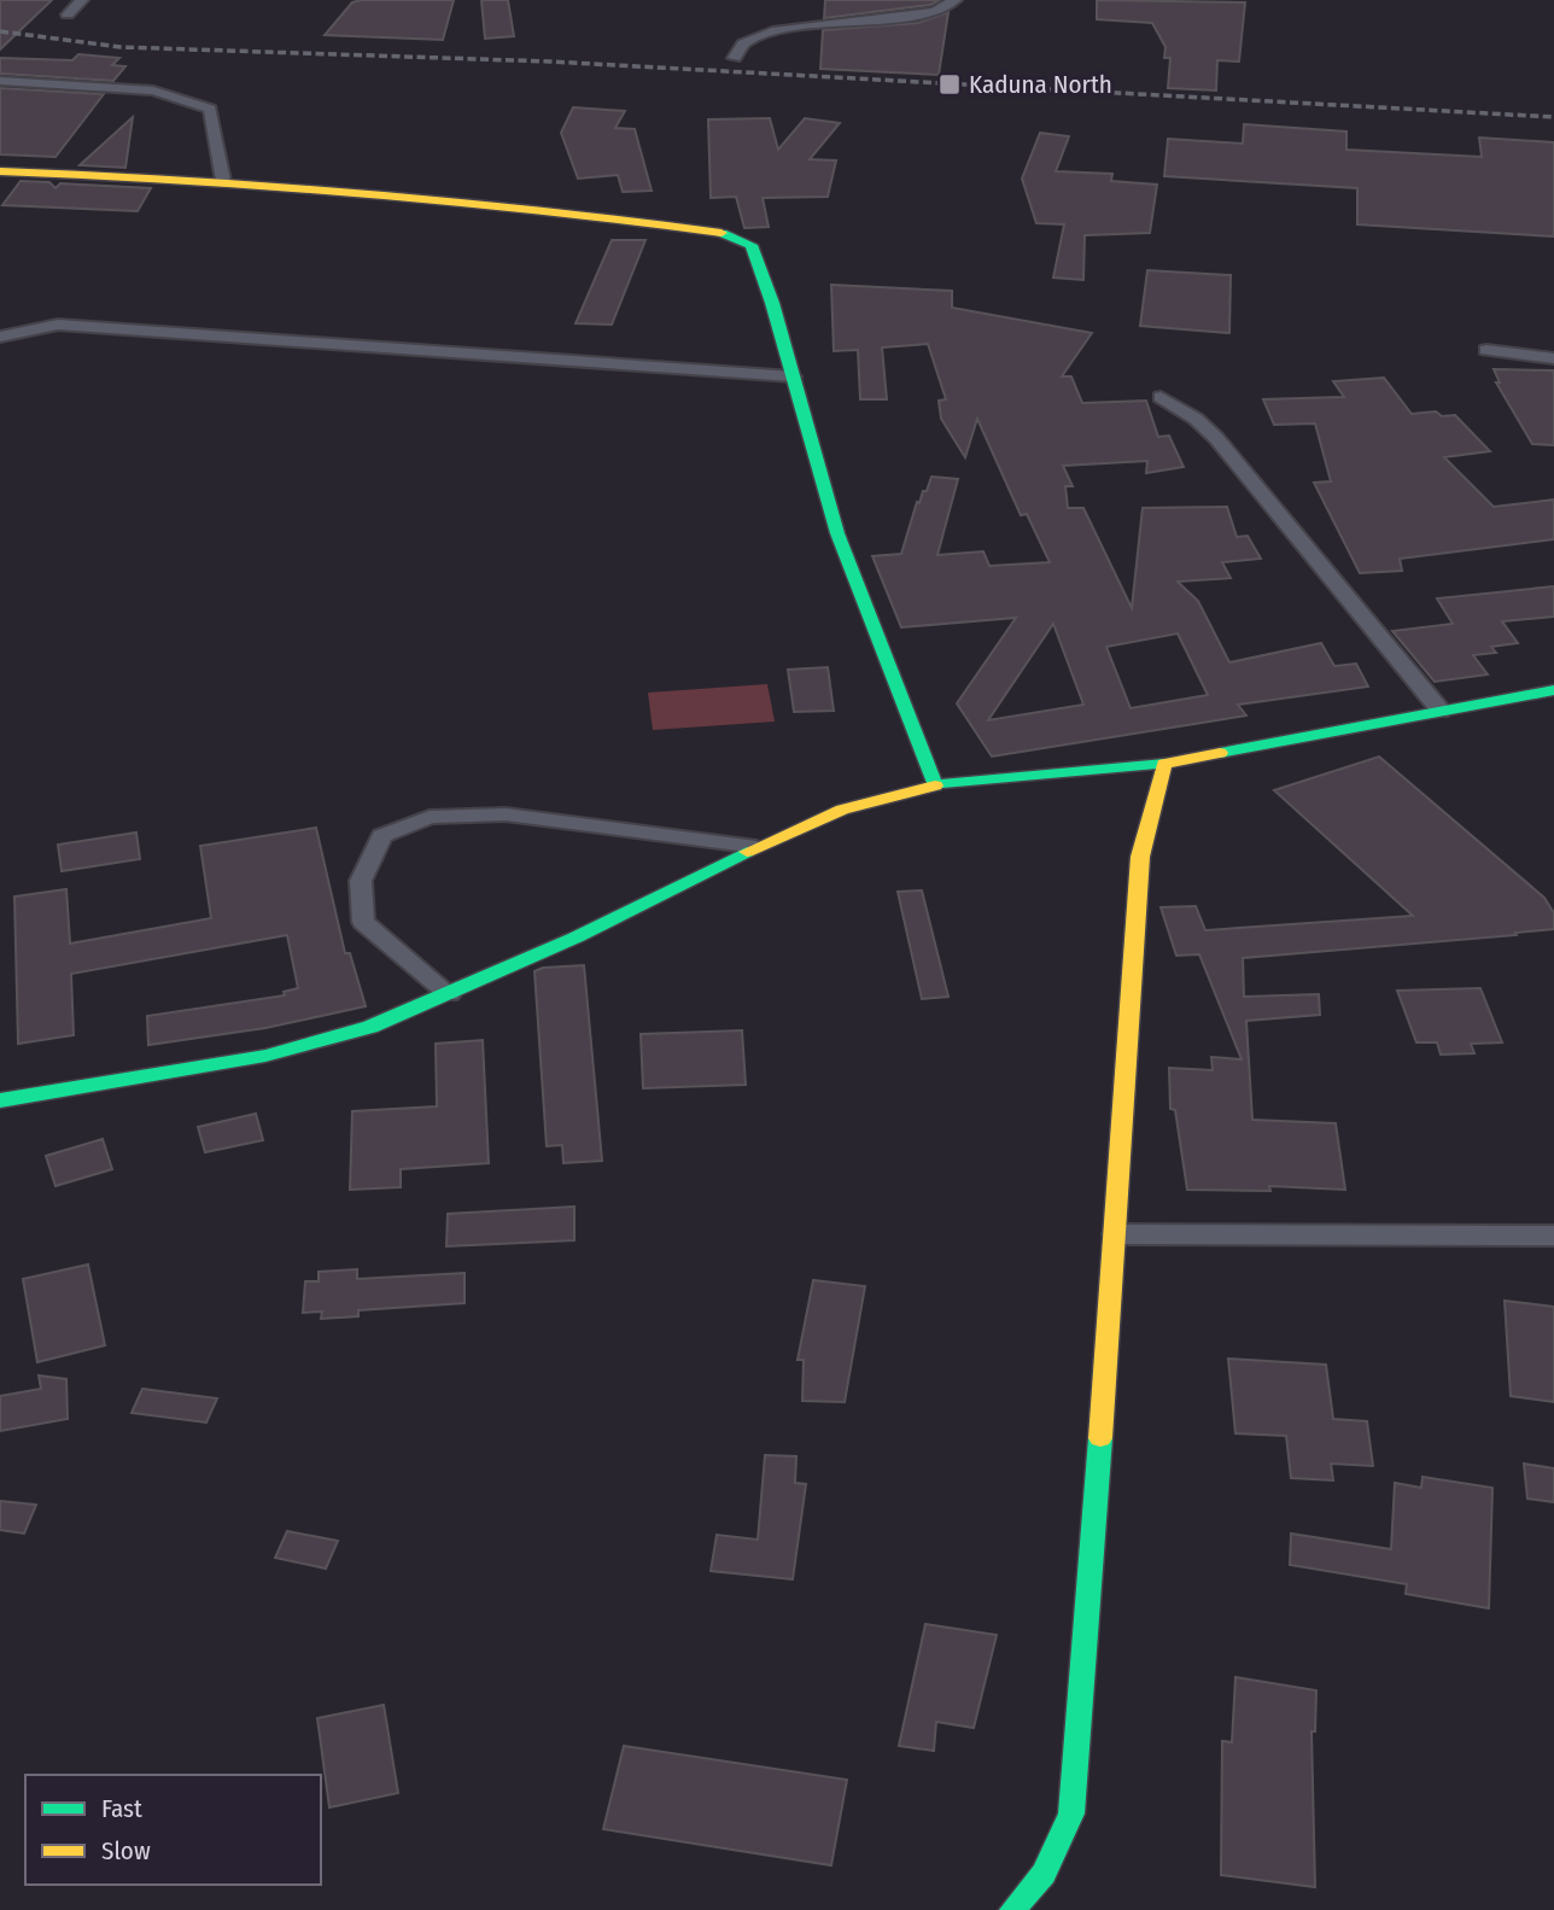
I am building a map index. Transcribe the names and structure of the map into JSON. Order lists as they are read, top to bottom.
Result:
{
  "places": {
    "transit": ["Kaduna North"]
  },
  "legend": ["Fast", "Slow"]
}
